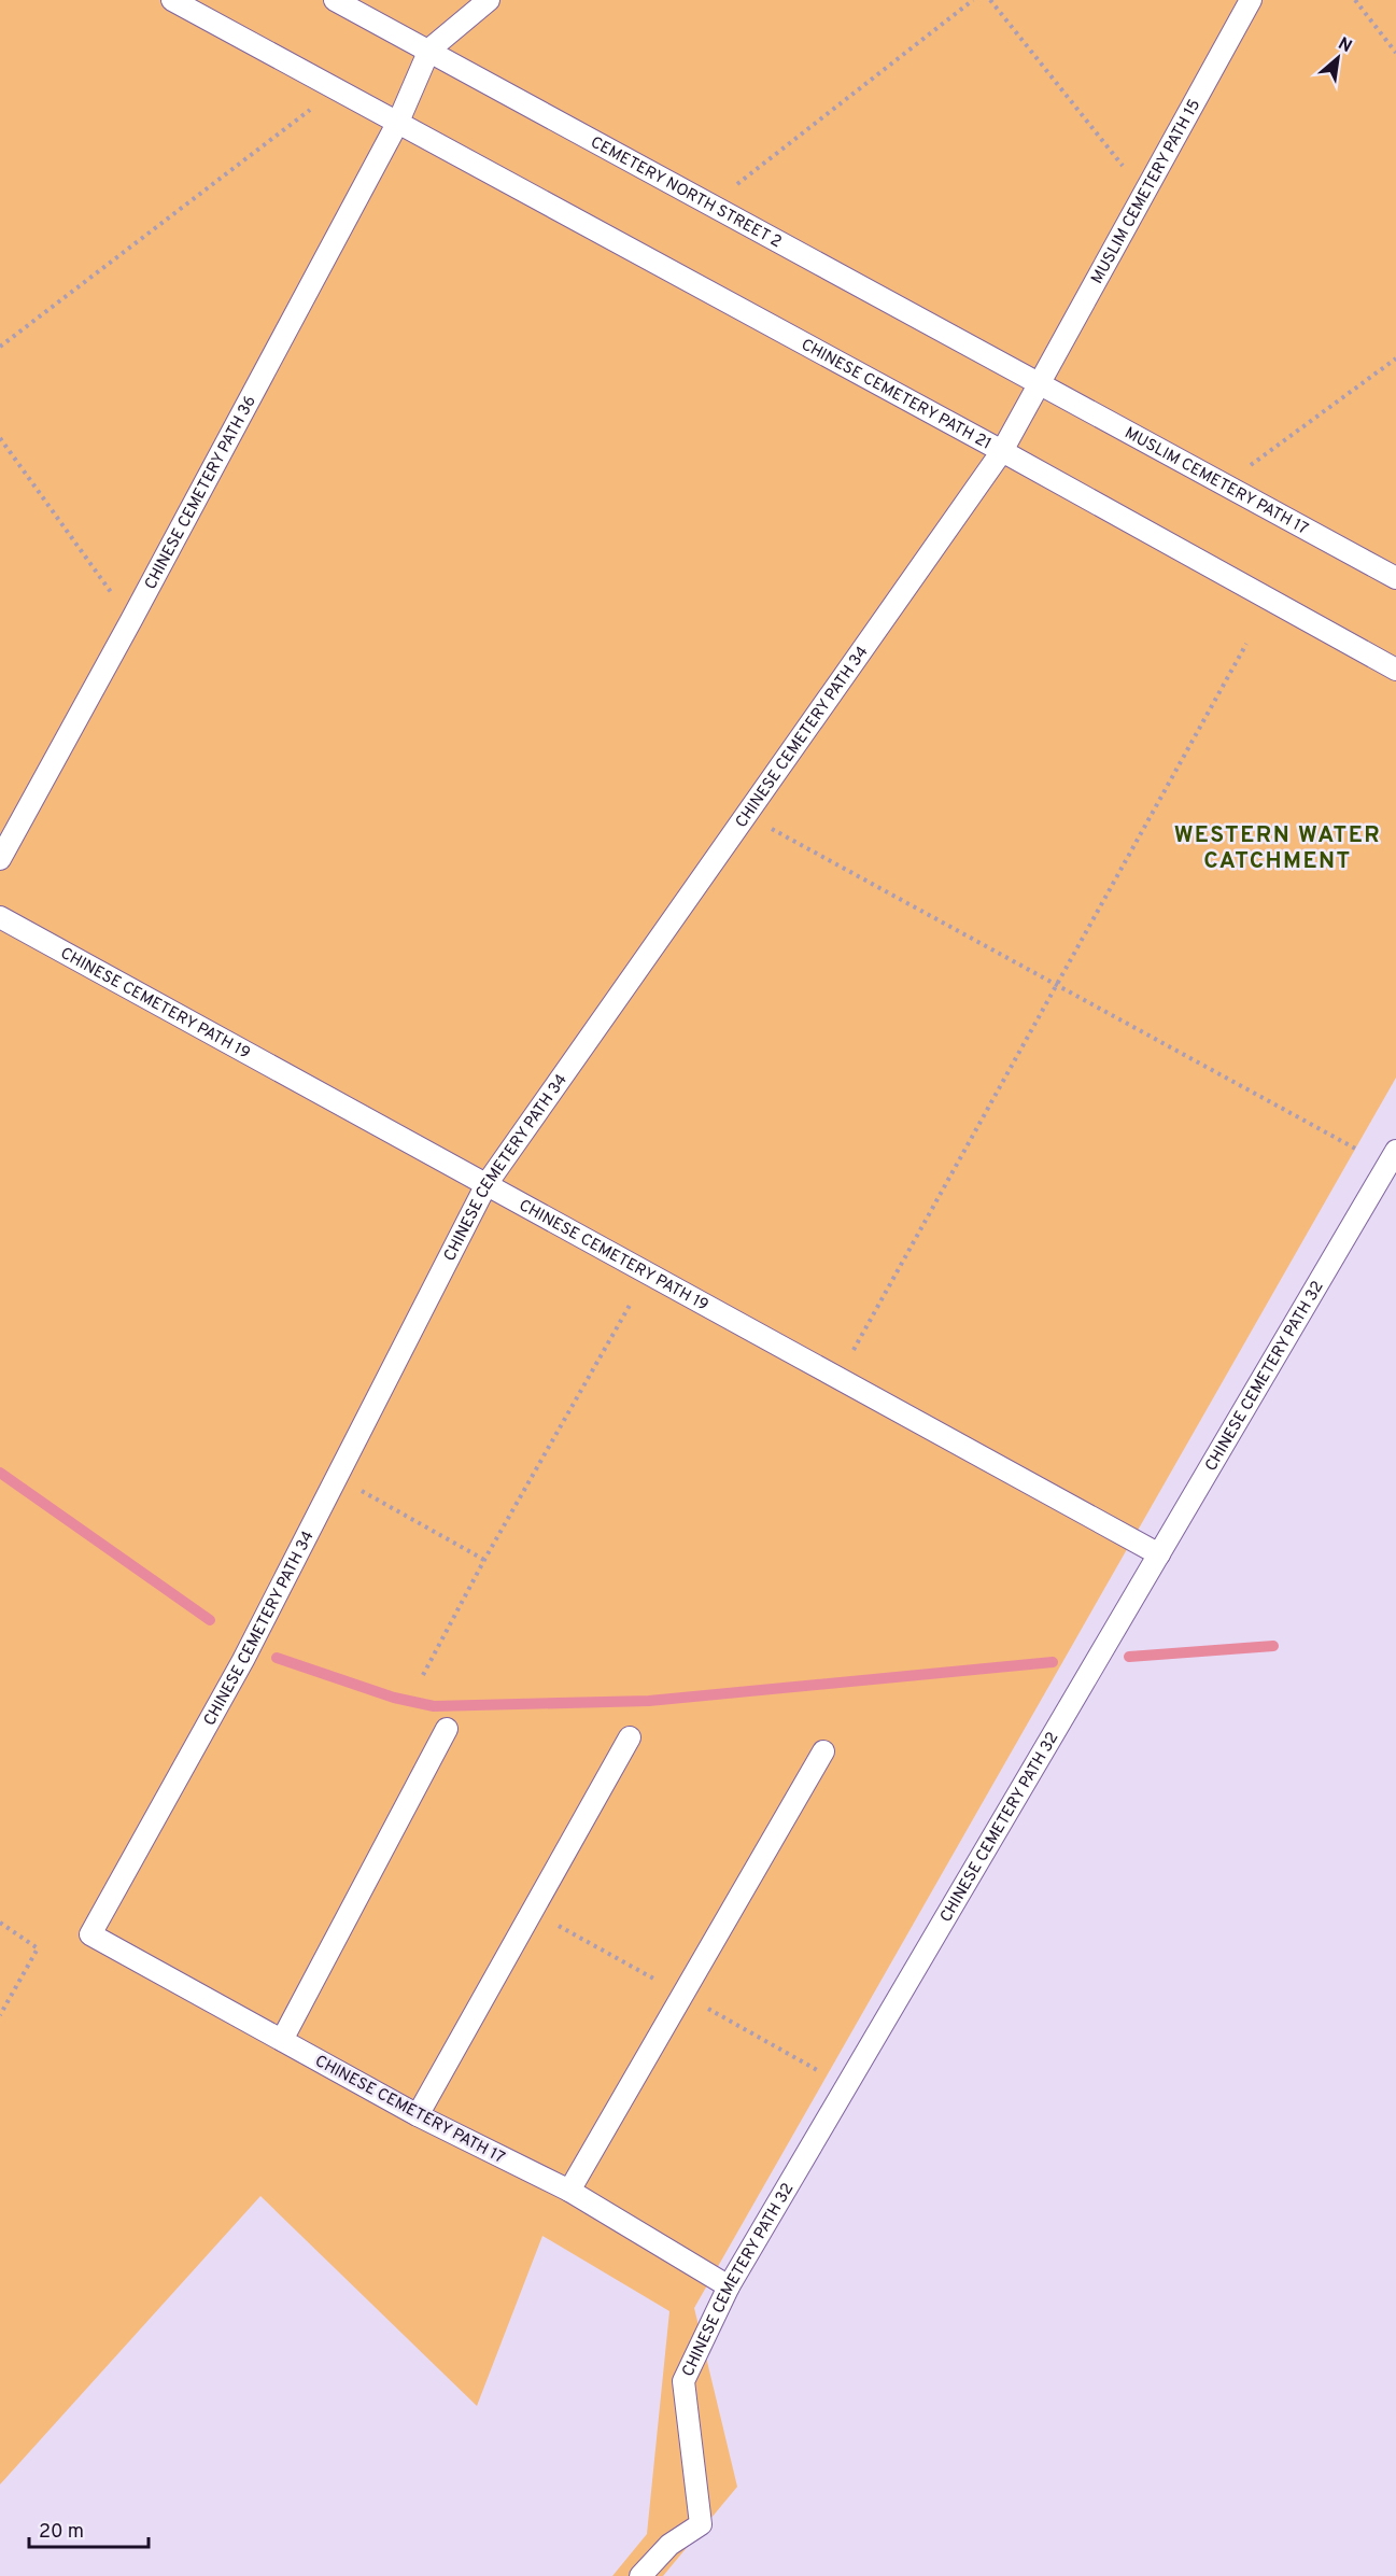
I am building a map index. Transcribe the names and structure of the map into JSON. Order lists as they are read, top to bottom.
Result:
{
  "streets": {
    "lane": [
      "CEMETERY NORTH STREET 2",
      "MUSLIM CEMETERY PATH 15",
      "CHINESE CEMETERY PATH 21",
      "MUSLIM CEMETERY PATH 17",
      "CHINESE CEMETERY PATH 36",
      "CHINESE CEMETERY PATH 34",
      "CHINESE CEMETERY PATH 19",
      "CHINESE CEMETERY PATH 32",
      "CHINESE CEMETERY PATH 17"
    ]
  },
  "crossings": [
    ["CEMETERY NORTH STREET 2", "MUSLIM CEMETERY PATH 15"],
    ["CEMETERY NORTH STREET 2", "MUSLIM CEMETERY PATH 17"],
    ["CEMETERY NORTH STREET 2", "CHINESE CEMETERY PATH 36"],
    ["MUSLIM CEMETERY PATH 15", "CHINESE CEMETERY PATH 21"],
    ["MUSLIM CEMETERY PATH 15", "MUSLIM CEMETERY PATH 17"],
    ["MUSLIM CEMETERY PATH 15", "CHINESE CEMETERY PATH 34"],
    ["CHINESE CEMETERY PATH 21", "CHINESE CEMETERY PATH 36"],
    ["CHINESE CEMETERY PATH 21", "CHINESE CEMETERY PATH 34"],
    ["CHINESE CEMETERY PATH 34", "CHINESE CEMETERY PATH 19"],
    ["CHINESE CEMETERY PATH 34", "CHINESE CEMETERY PATH 17"],
    ["CHINESE CEMETERY PATH 19", "CHINESE CEMETERY PATH 32"],
    ["CHINESE CEMETERY PATH 32", "CHINESE CEMETERY PATH 17"]
  ],
  "districts": ["WESTERN WATER CATCHMENT"],
  "scale_bar": "20 m",
  "north": "top right"
}
